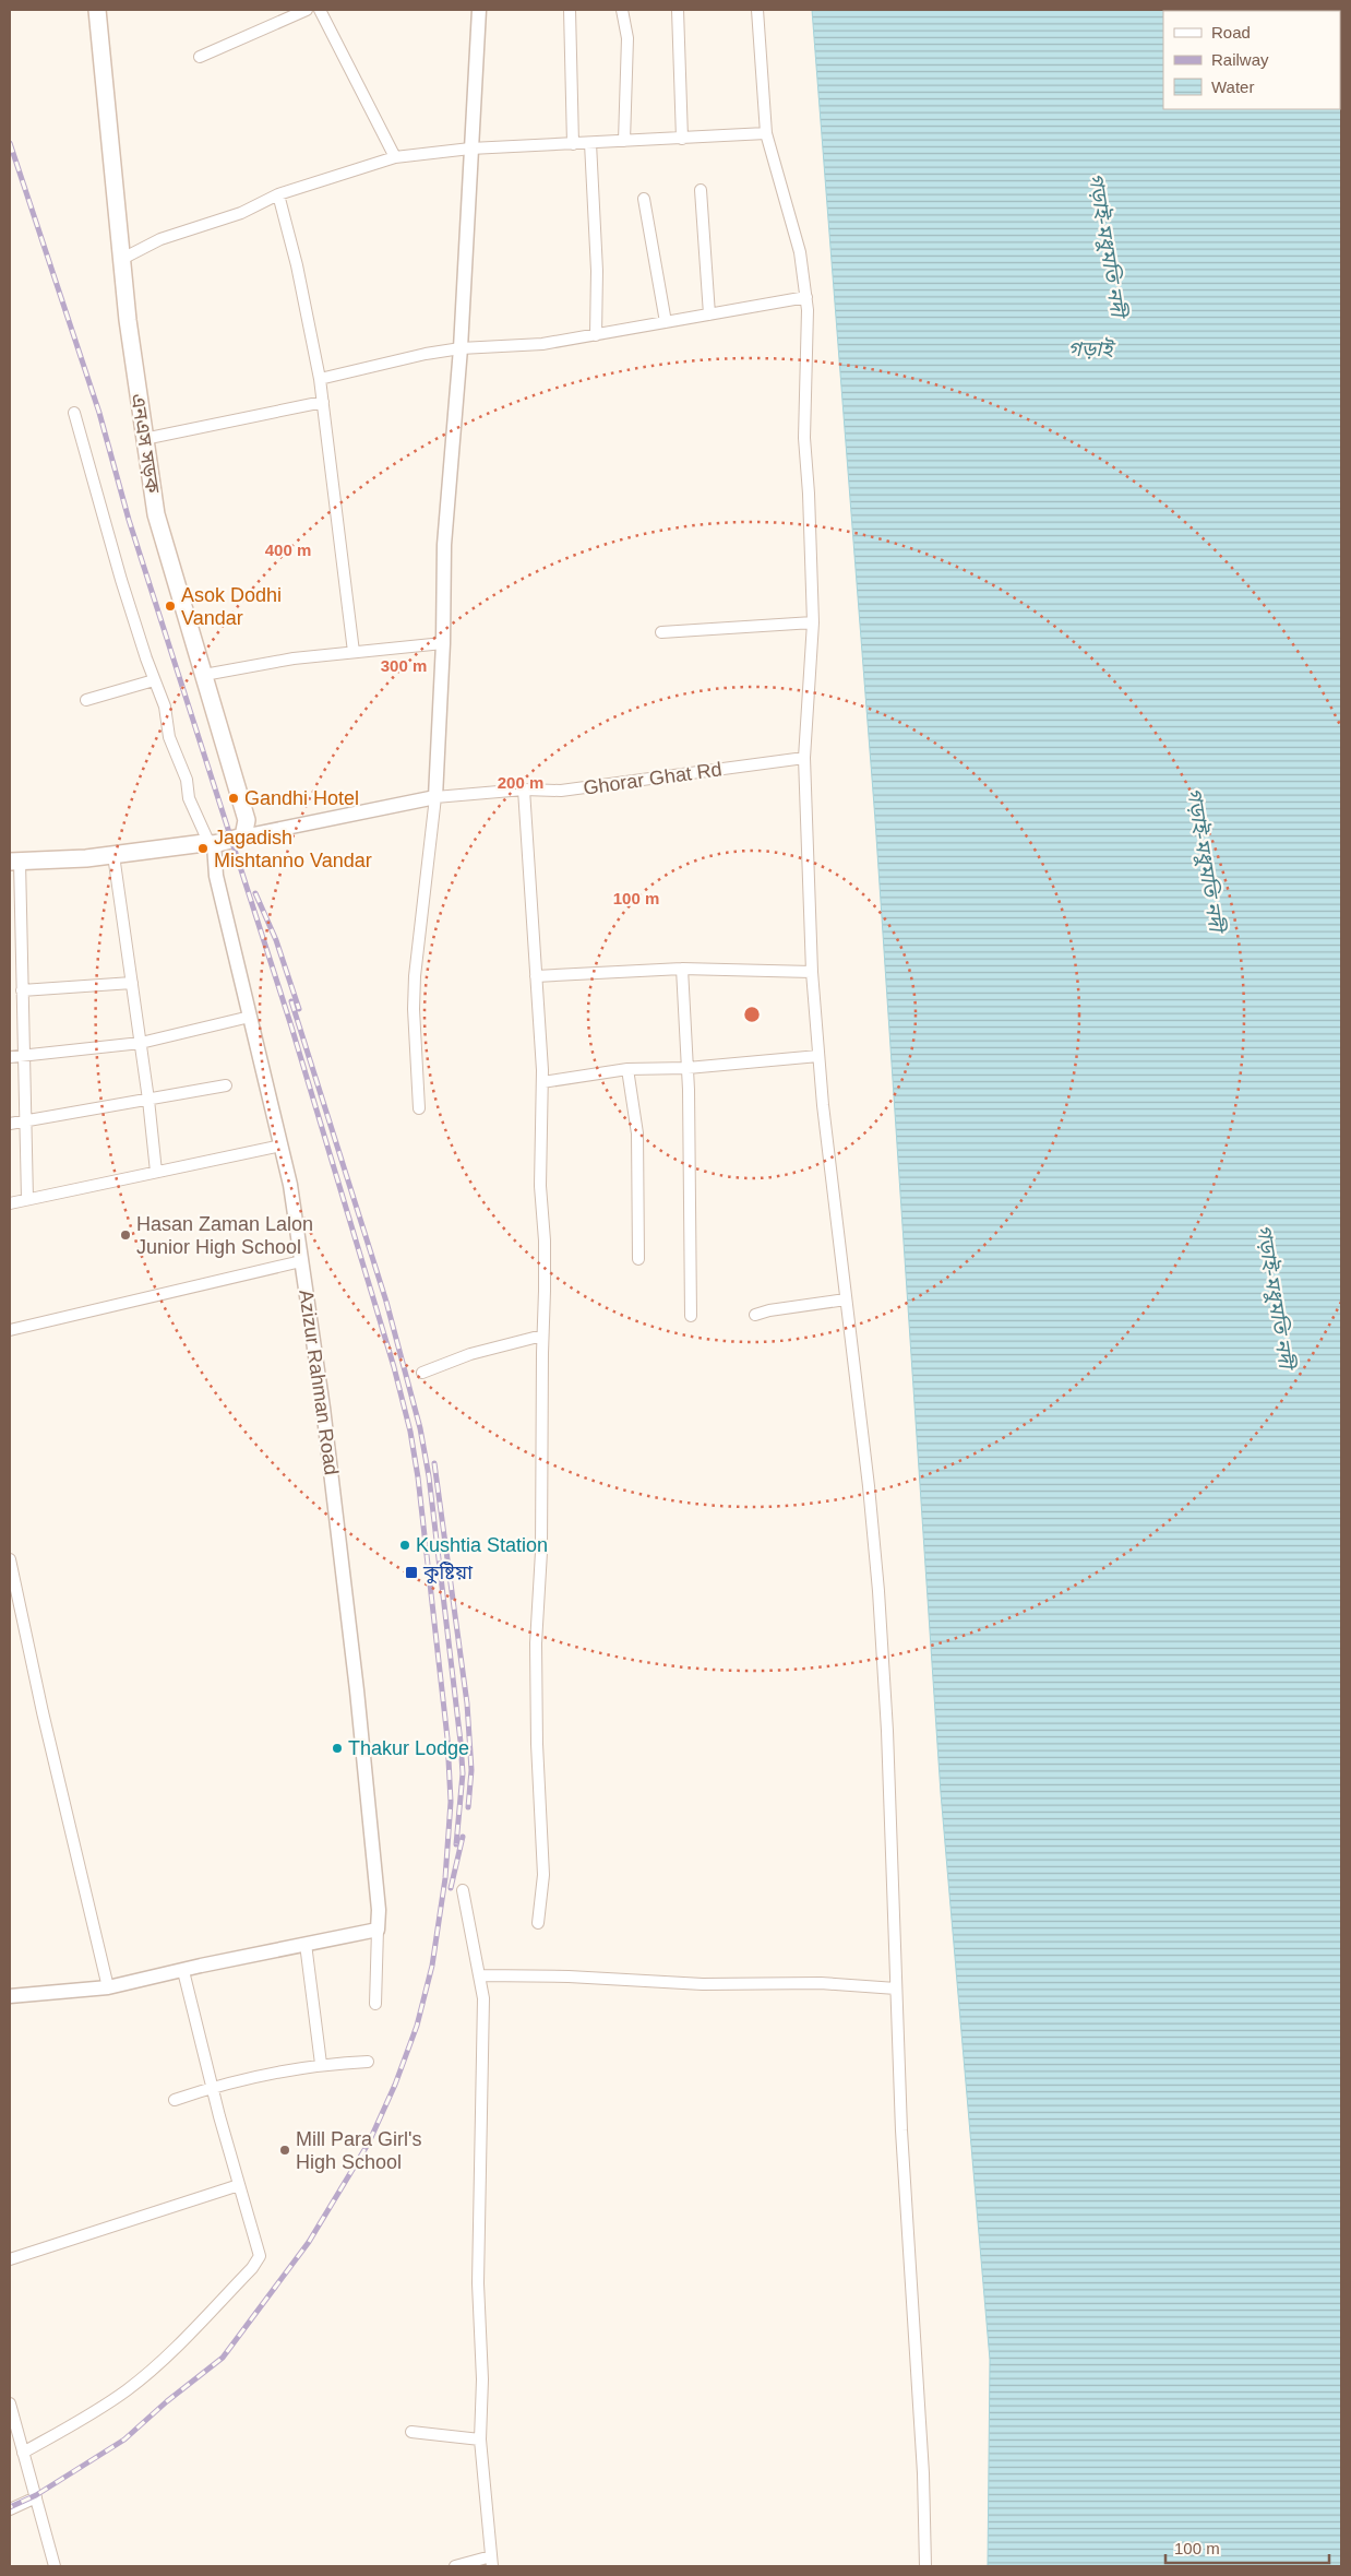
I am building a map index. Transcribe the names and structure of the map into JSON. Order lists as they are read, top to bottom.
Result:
{
  "streets": {
    "main road": ["এনএস সড়ক"],
    "street": ["Ghorar Ghat Rd", "Azizur Rahman Road"]
  },
  "water": ["গড়াই-মধুমতি নদী", "গড়াই"],
  "places": {
    "other": [
      "Asok Dodhi Vandar",
      "Gandhi Hotel",
      "Jagadish Mishtanno Vandar",
      "Hasan Zaman Lalon Junior High School",
      "Kushtia Station",
      "Thakur Lodge",
      "Mill Para Girl's High School"
    ],
    "transit": ["কুষ্টিয়া"]
  },
  "legend": ["Road", "Railway", "Water"],
  "scale_bar": "100 m",
  "rings": [
    "400 m",
    "300 m",
    "200 m",
    "100 m"
  ]
}
